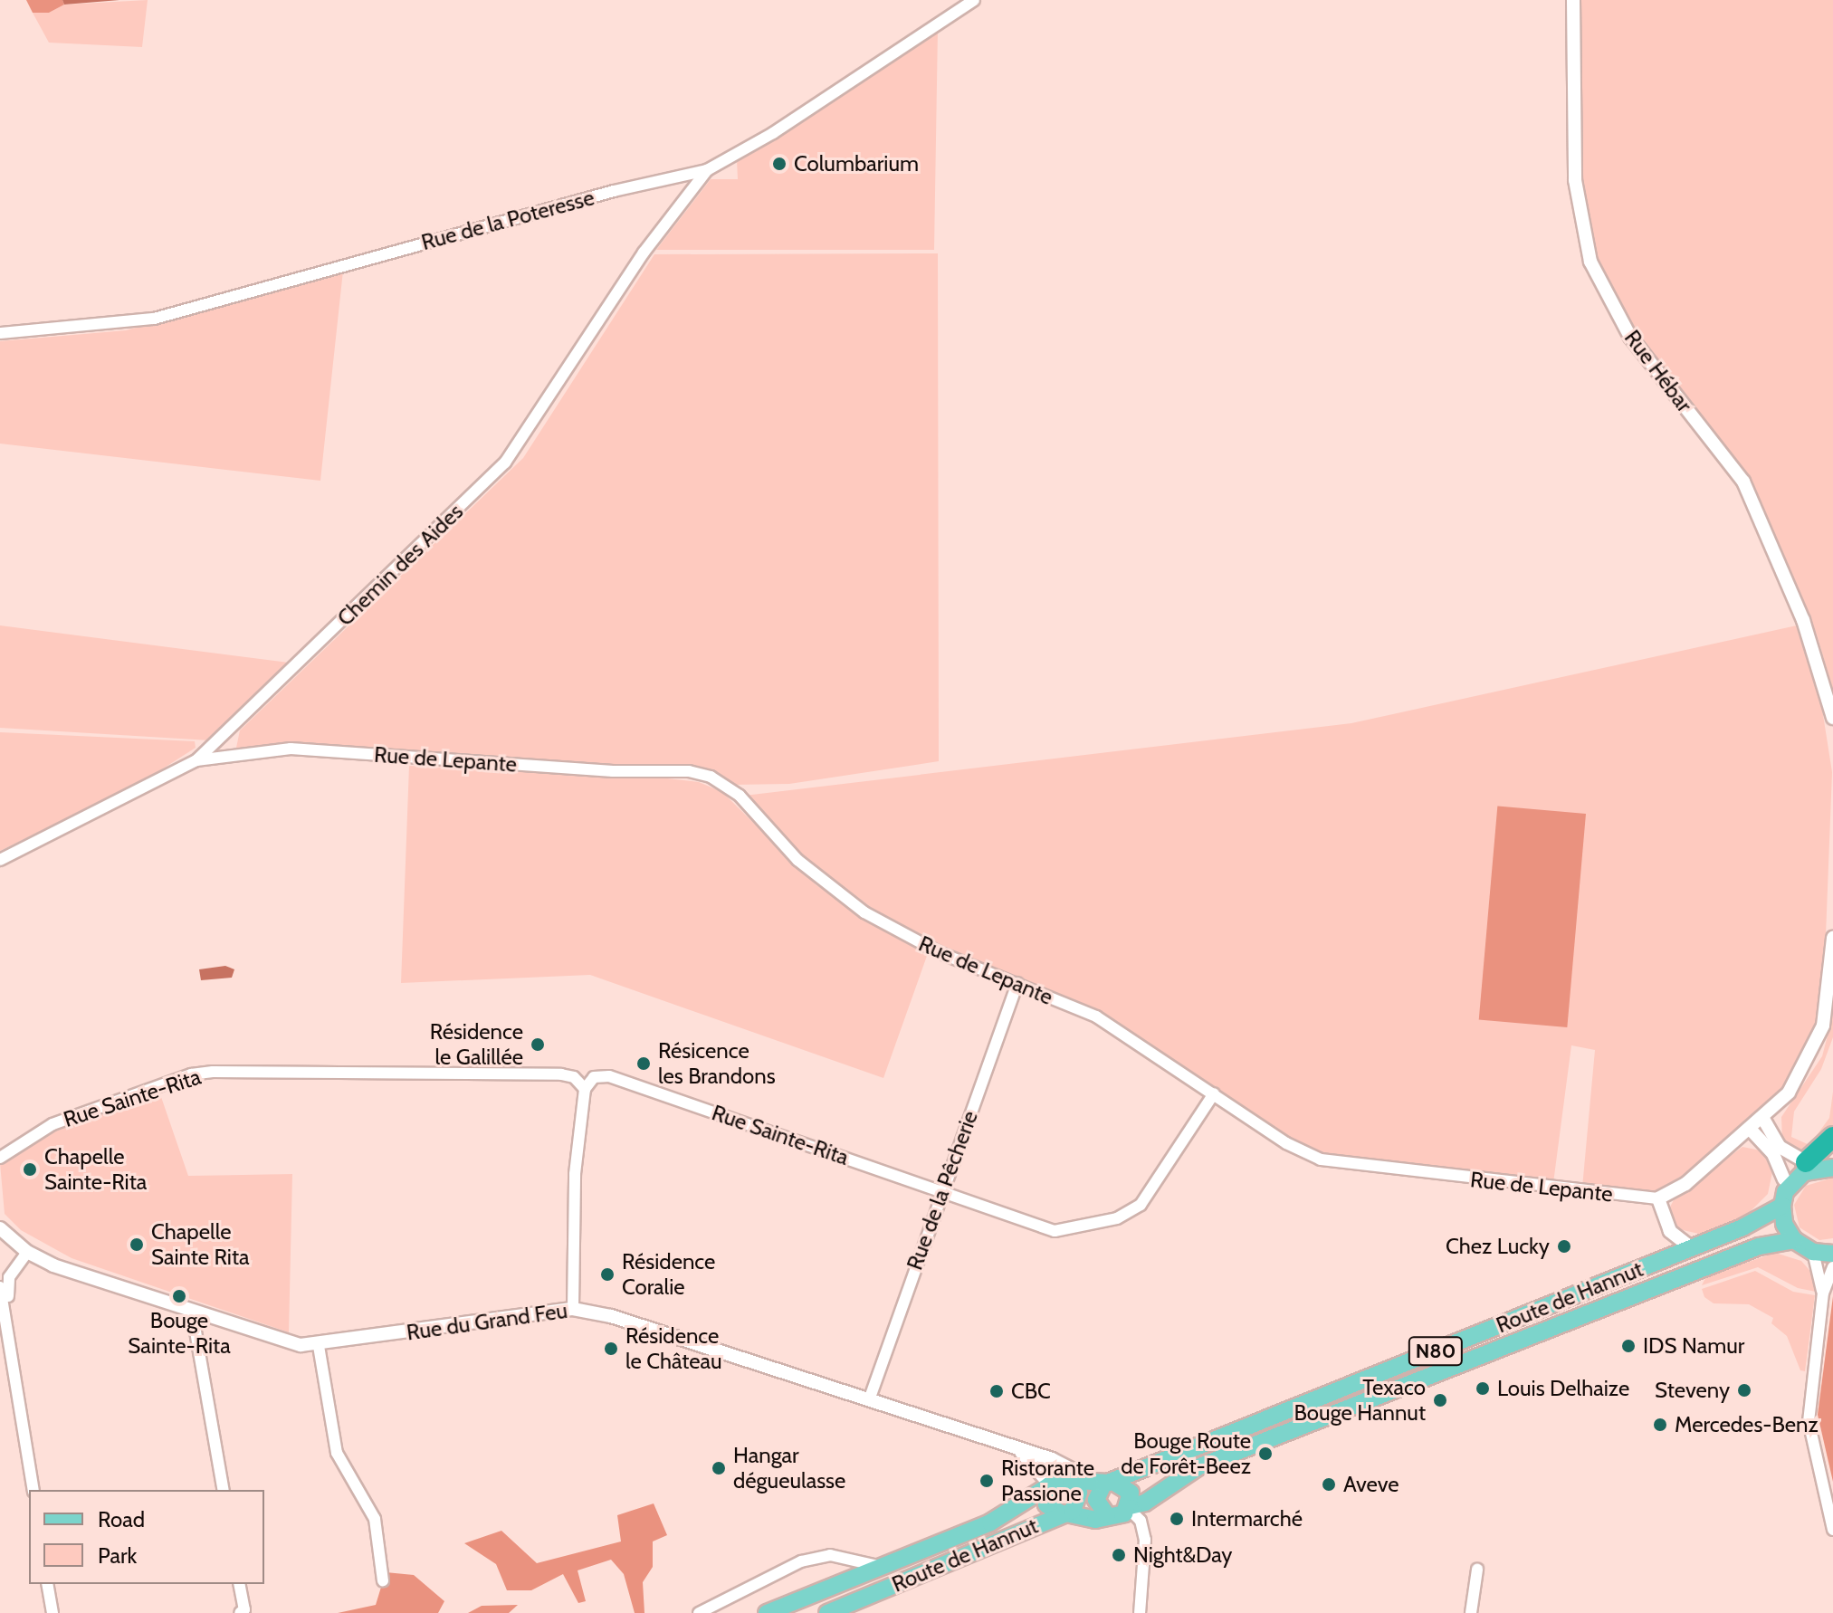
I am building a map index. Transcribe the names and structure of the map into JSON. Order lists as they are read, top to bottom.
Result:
{
  "streets": {
    "main road": ["Route de Hannut", "N80"],
    "street": [
      "Rue de la Poteresse",
      "Rue Hébar",
      "Chemin des Aides",
      "Rue de Lepante",
      "Rue Sainte-Rita",
      "Rue de la Pêcherie",
      "Rue du Grand Feu"
    ]
  },
  "crossings": [
    ["Rue de la Poteresse", "Chemin des Aides"],
    ["Chemin des Aides", "Rue de Lepante"],
    ["Rue de Lepante", "Rue Sainte-Rita"],
    ["Rue de Lepante", "Rue de la Pêcherie"],
    ["Rue Sainte-Rita", "Rue de la Pêcherie"],
    ["Rue de la Pêcherie", "Rue du Grand Feu"],
    ["Route de Hannut", "Rue du Grand Feu"]
  ],
  "places": [
    "Columbarium",
    "Résidence le Galillée",
    "Résicence les Brandons",
    "Chapelle Sainte-Rita",
    "Chapelle Sainte Rita",
    "Chez Lucky",
    "Résidence Coralie",
    "Bouge Sainte-Rita",
    "IDS Namur",
    "Résidence le Château",
    "Louis Delhaize",
    "Steveny",
    "CBC",
    "Texaco Bouge Hannut",
    "Mercedes-Benz",
    "Bouge Route de Forêt-Beez",
    "Hangar dégueulasse",
    "Ristorante Passione",
    "Aveve",
    "Intermarché",
    "Night&Day"
  ],
  "legend": ["Road", "Park"]
}
